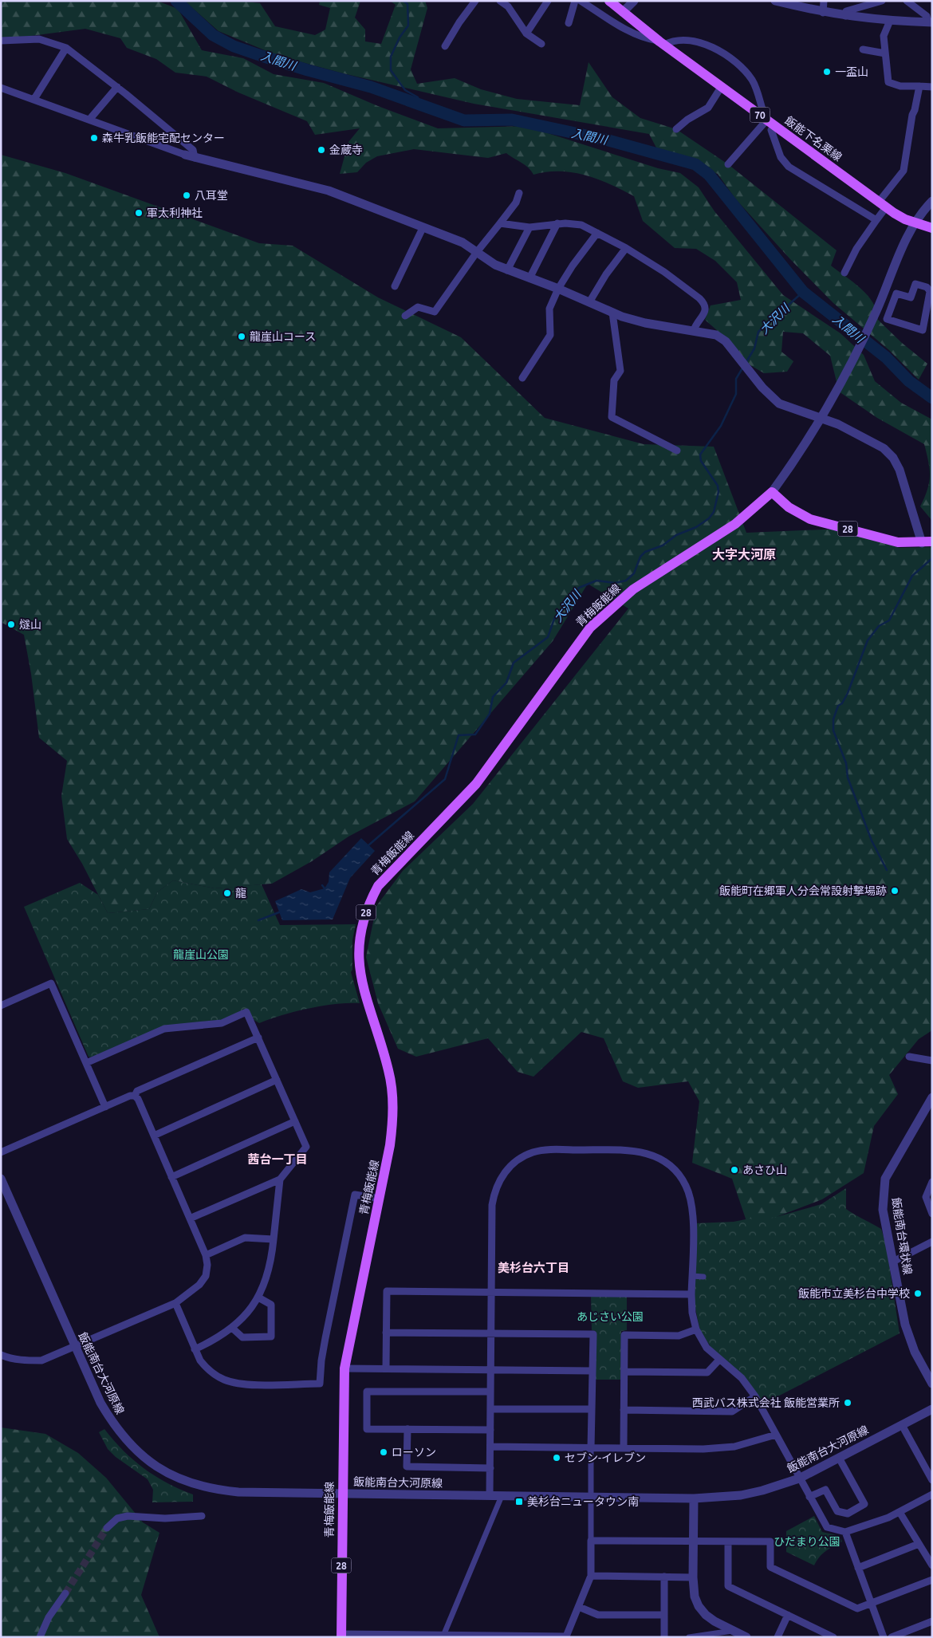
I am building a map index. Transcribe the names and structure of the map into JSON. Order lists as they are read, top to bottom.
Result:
{
  "streets": {
    "main road": [
      "70",
      "飯能下名栗線",
      "28",
      "青梅飯能線"
    ],
    "street": ["飯能南台環状線", "飯能南台大河原線"]
  },
  "crossings": [
    ["28", "青梅飯能線"],
    ["青梅飯能線", "飯能南台大河原線"]
  ],
  "districts": ["大字大河原", "茜台一丁目", "美杉台六丁目"],
  "water": ["入間川", "大沢川"],
  "parks": ["龍崖山公園", "あじさい公園", "ひだまり公園"],
  "places": {
    "other": [
      "一盃山",
      "森牛乳飯能宅配センター",
      "金蔵寺",
      "八耳堂",
      "軍太利神社",
      "龍崖山コース",
      "燧山",
      "飯能町在郷軍人分会常設射撃場跡",
      "龍",
      "あさひ山",
      "飯能市立美杉台中学校",
      "西武バス株式会社 飯能営業所",
      "ローソン",
      "セブン-イレブン"
    ],
    "transit": ["美杉台ニュータウン南"]
  }
}
